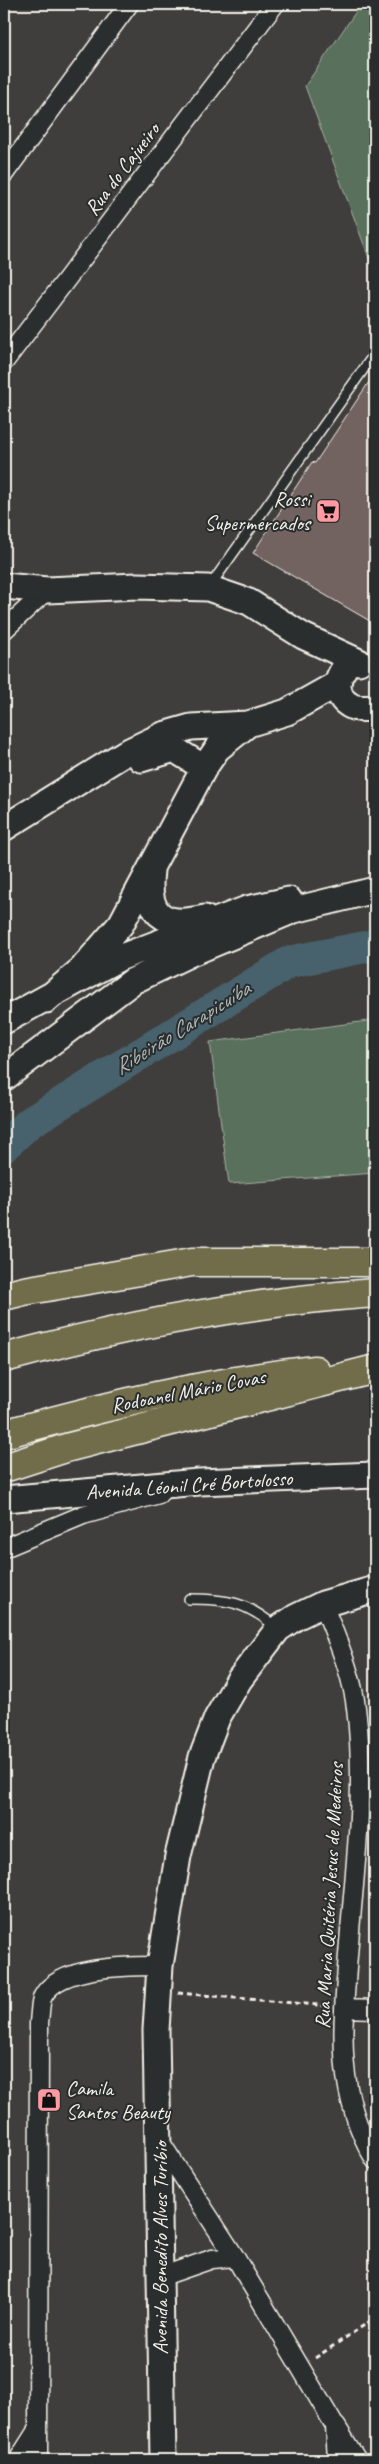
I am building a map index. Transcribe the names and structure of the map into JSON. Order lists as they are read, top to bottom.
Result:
{
  "streets": {
    "highway": ["Rodoanel Mário Covas"],
    "main road": ["Avenida Léonil Cré Bortolosso", "Avenida Benedito Alves Turíbio"],
    "street": ["Rua do Cajueiro", "Rua Maria Quitéria Jesus de Medeiros"]
  },
  "crossings": [
    ["Rua Maria Quitéria Jesus de Medeiros", "Avenida Benedito Alves Turíbio"]
  ],
  "water": ["Ribeirão Carapicuíba"],
  "places": {
    "supermarket": ["Rossi Supermercados"],
    "shop": ["Camila Santos Beauty"]
  }
}
